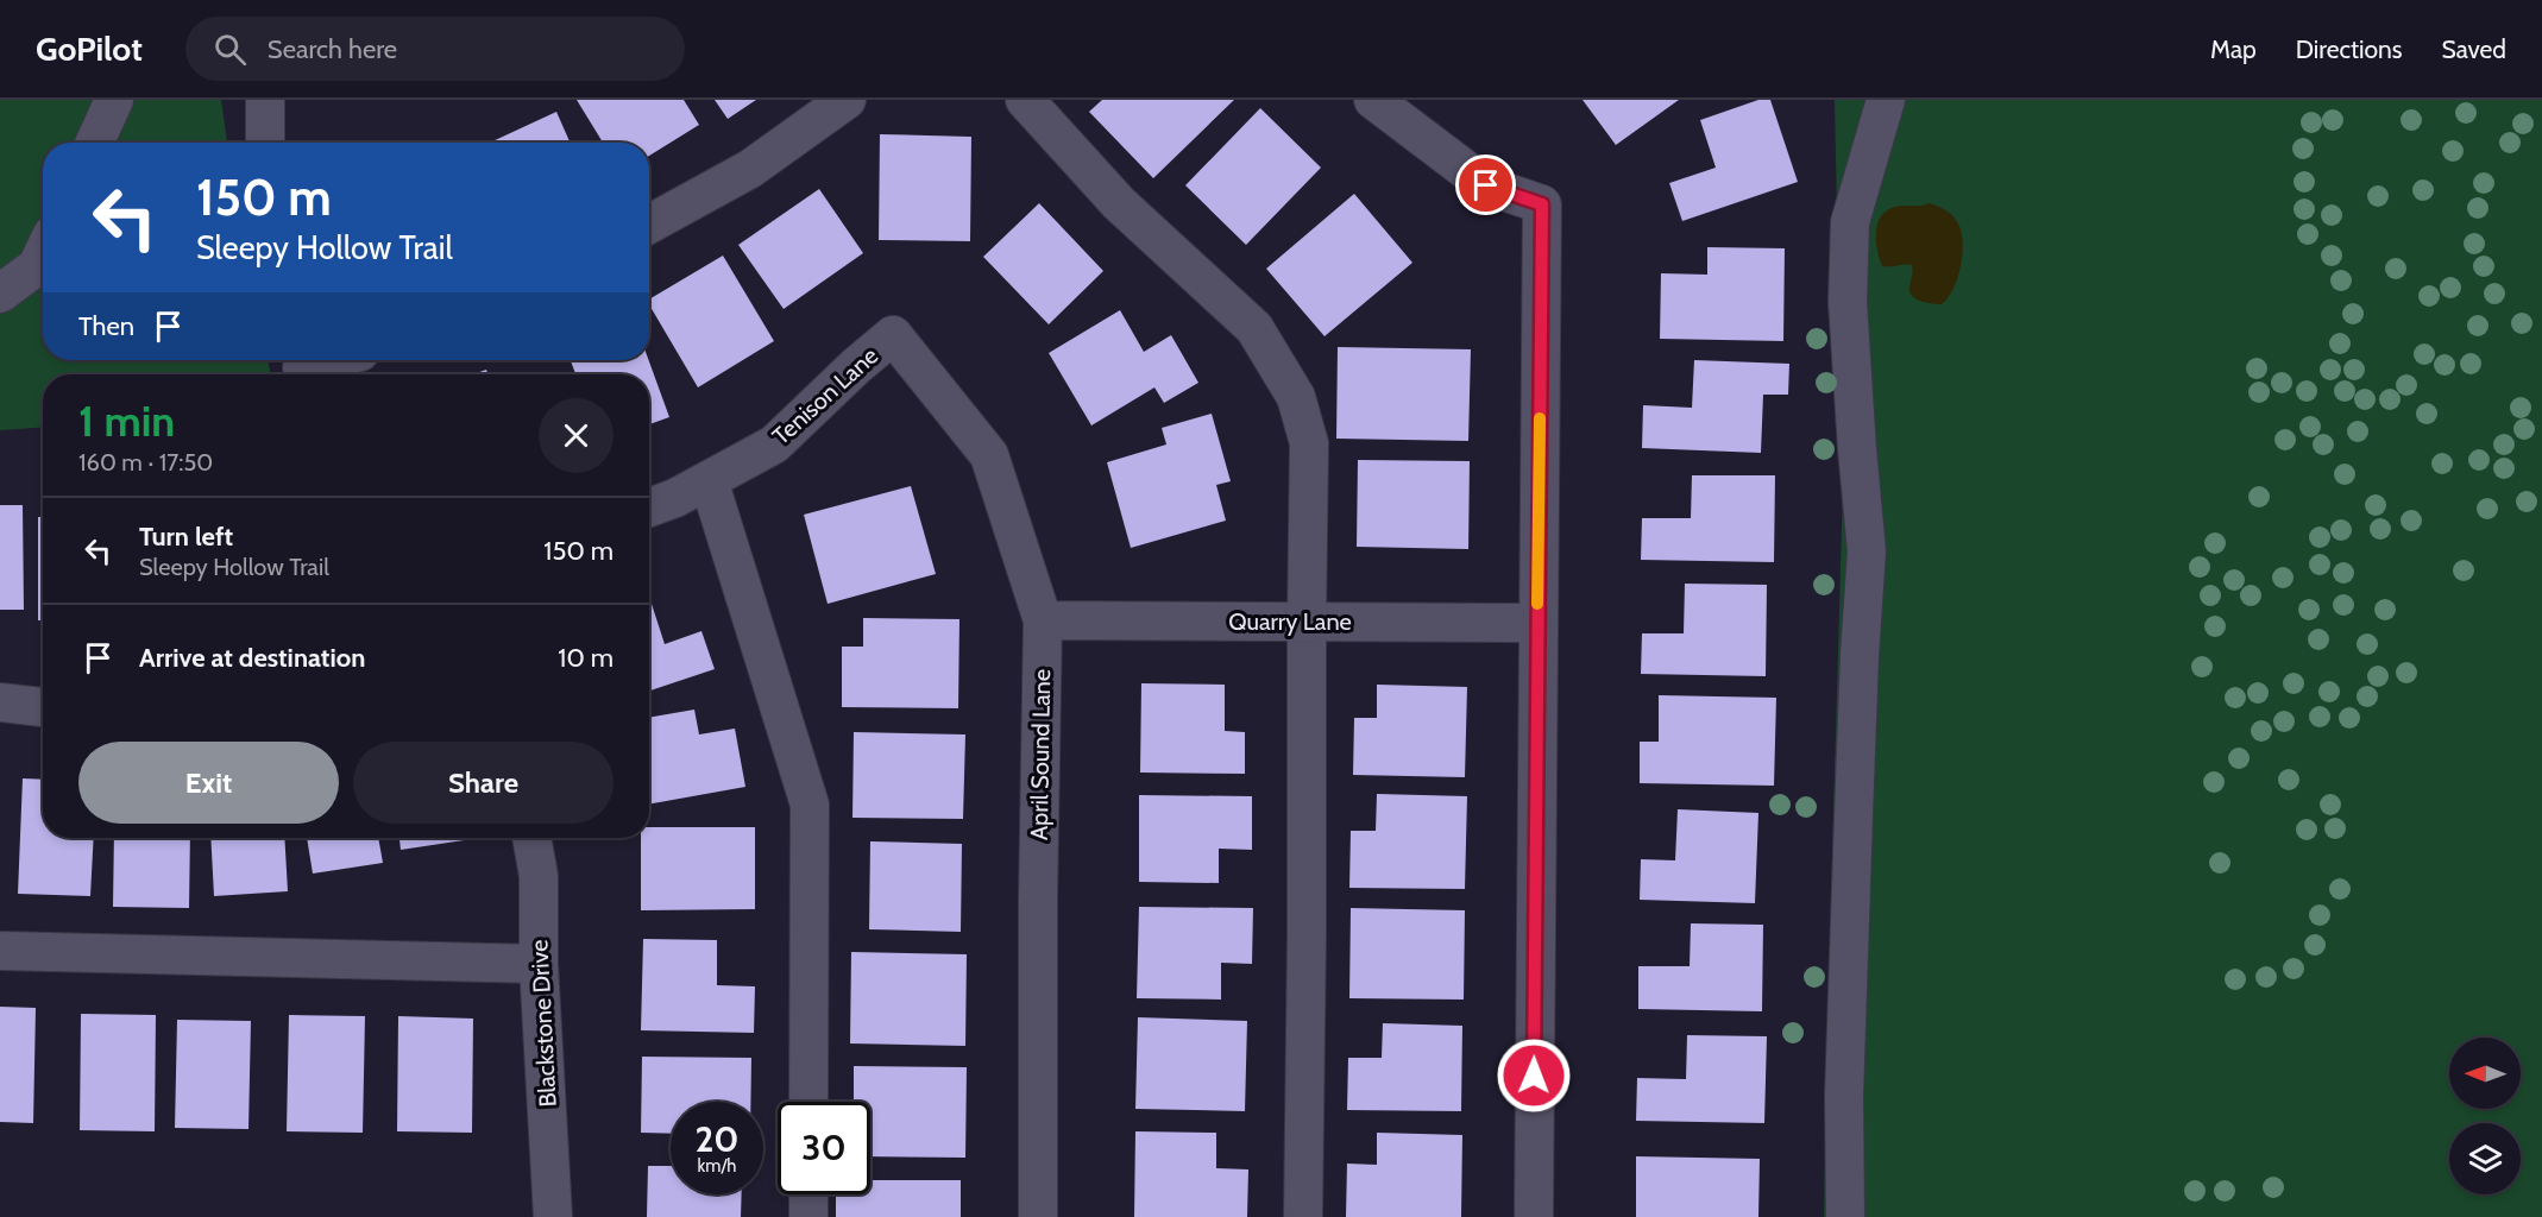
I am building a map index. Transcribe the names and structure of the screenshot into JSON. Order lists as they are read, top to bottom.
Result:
{
  "streets": {
    "street": [
      "Tenison Lane",
      "Quarry Lane",
      "April Sound Lane",
      "Blackstone Drive"
    ]
  },
  "crossings": [
    ["Tenison Lane", "April Sound Lane"],
    ["Quarry Lane", "April Sound Lane"]
  ],
  "north": "left",
  "page": {
    "header": "GoPilot",
    "search": "Search here",
    "nav": ["Map", "Directions", "Saved"],
    "turn": ["150 m", "Sleepy Hollow Trail"],
    "then": "Then",
    "heading": ["1 min", "160 m · 17:50"],
    "list": [
      {
        "name": "Turn left",
        "note": "Sleepy Hollow Trail",
        "value": "150 m"
      },
      {
        "name": "Arrive at destination",
        "value": "10 m"
      }
    ],
    "buttons": ["Exit", "Share"],
    "speed": "20 km/h",
    "limit": "30"
  }
}
